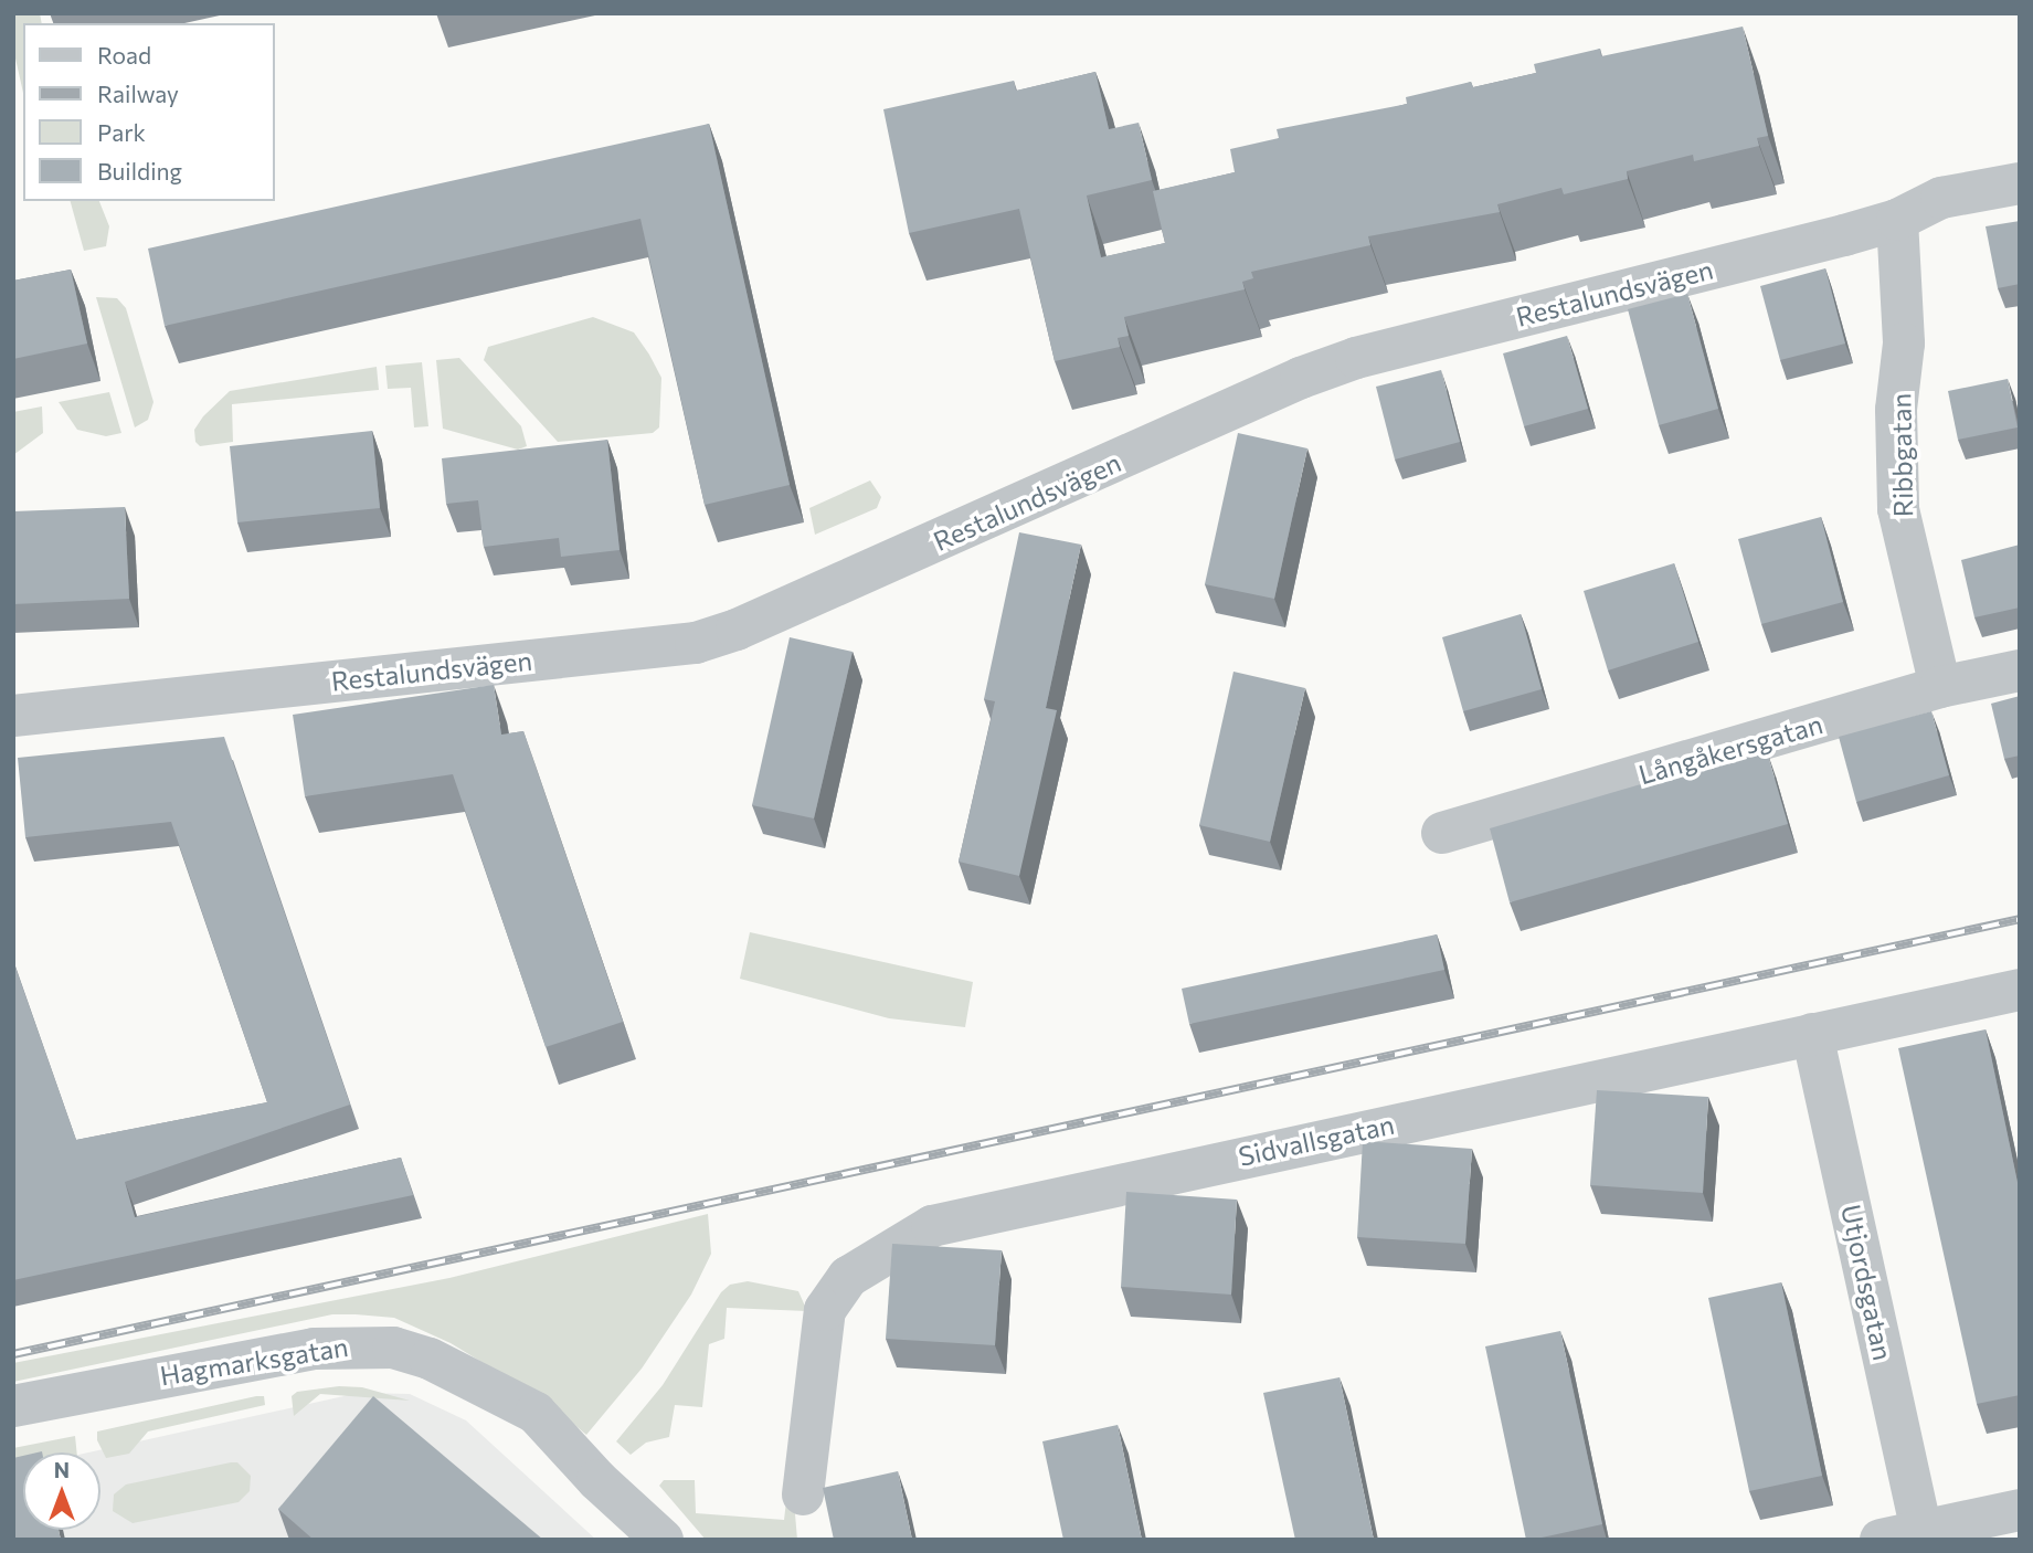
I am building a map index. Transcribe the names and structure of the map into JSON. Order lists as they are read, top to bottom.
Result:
{
  "streets": {
    "street": [
      "Restalundsvägen",
      "Ribbgatan",
      "Långåkersgatan",
      "Sidvallsgatan",
      "Utjordsgatan",
      "Hagmarksgatan"
    ]
  },
  "crossings": [
    ["Restalundsvägen", "Ribbgatan"],
    ["Ribbgatan", "Långåkersgatan"],
    ["Sidvallsgatan", "Utjordsgatan"]
  ],
  "legend": [
    "Road",
    "Railway",
    "Park",
    "Building"
  ],
  "north": "top"
}
